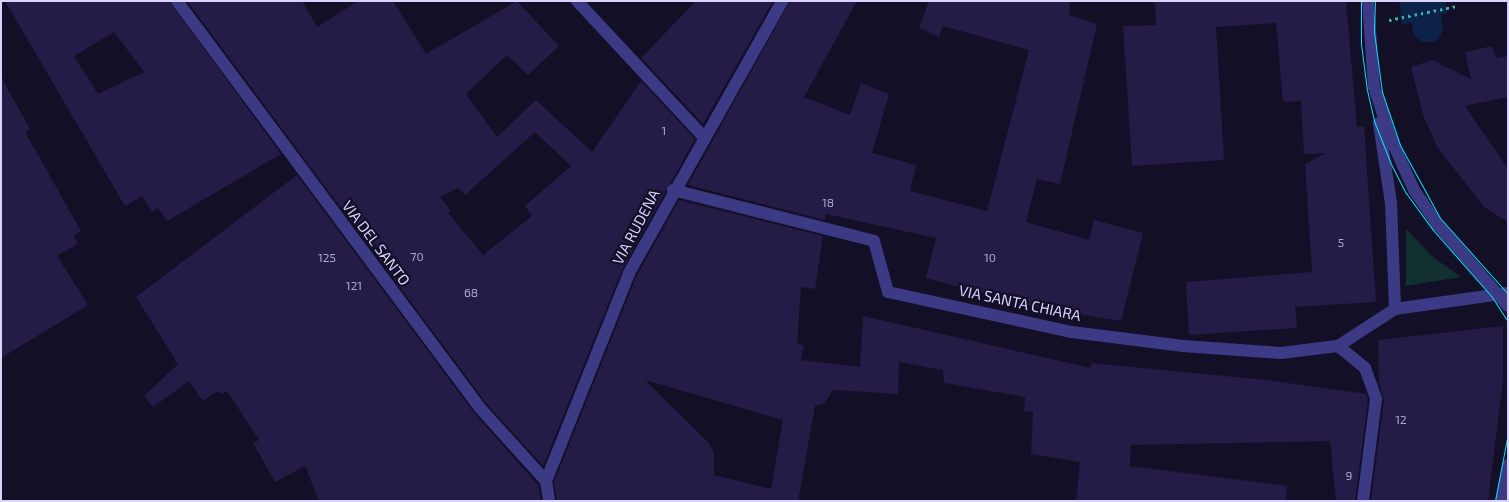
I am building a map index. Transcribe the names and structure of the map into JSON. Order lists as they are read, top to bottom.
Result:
{
  "streets": {
    "street": ["VIA RUDENA", "VIA DEL SANTO", "VIA SANTA CHIARA"]
  },
  "crossings": [
    ["VIA RUDENA", "VIA DEL SANTO"],
    ["VIA RUDENA", "VIA SANTA CHIARA"]
  ],
  "house_numbers": [
    "1",
    "18",
    "5",
    "70",
    "125",
    "10",
    "121",
    "68",
    "12",
    "9"
  ]
}
